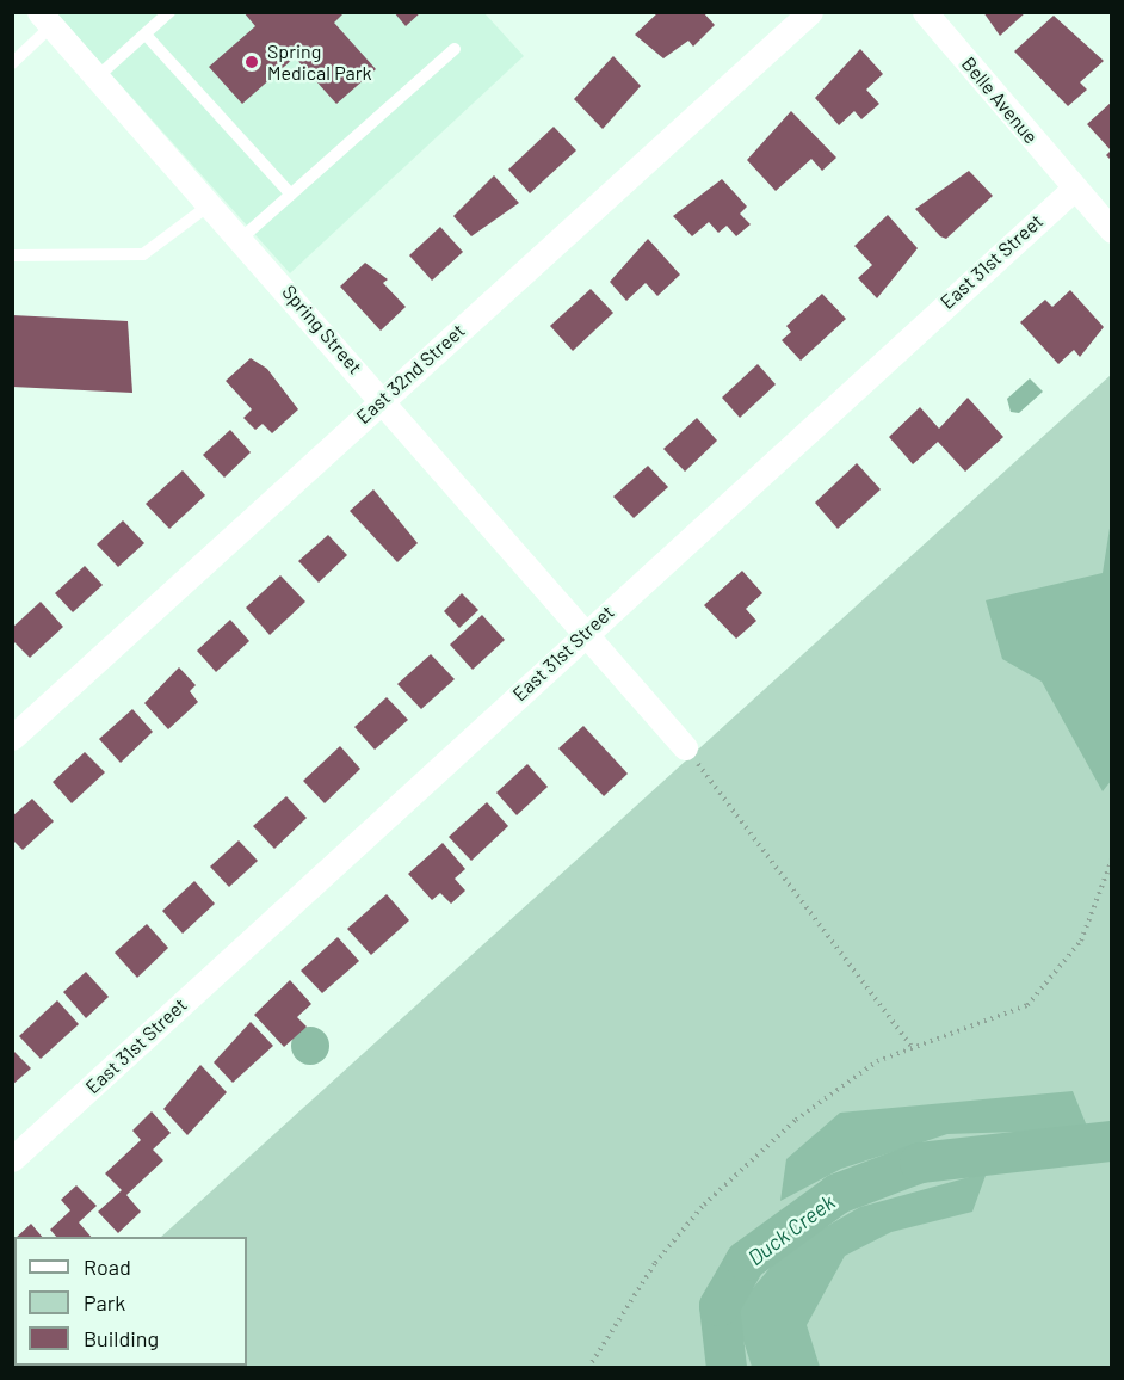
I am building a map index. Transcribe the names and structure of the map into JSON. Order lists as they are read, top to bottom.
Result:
{
  "streets": {
    "street": [
      "Belle Avenue",
      "East 31st Street",
      "Spring Street",
      "East 32nd Street"
    ]
  },
  "crossings": [
    ["Belle Avenue", "East 31st Street"],
    ["East 31st Street", "Spring Street"],
    ["Spring Street", "East 32nd Street"]
  ],
  "water": ["Duck Creek"],
  "places": ["Spring Medical Park"],
  "legend": ["Road", "Park", "Building"]
}
